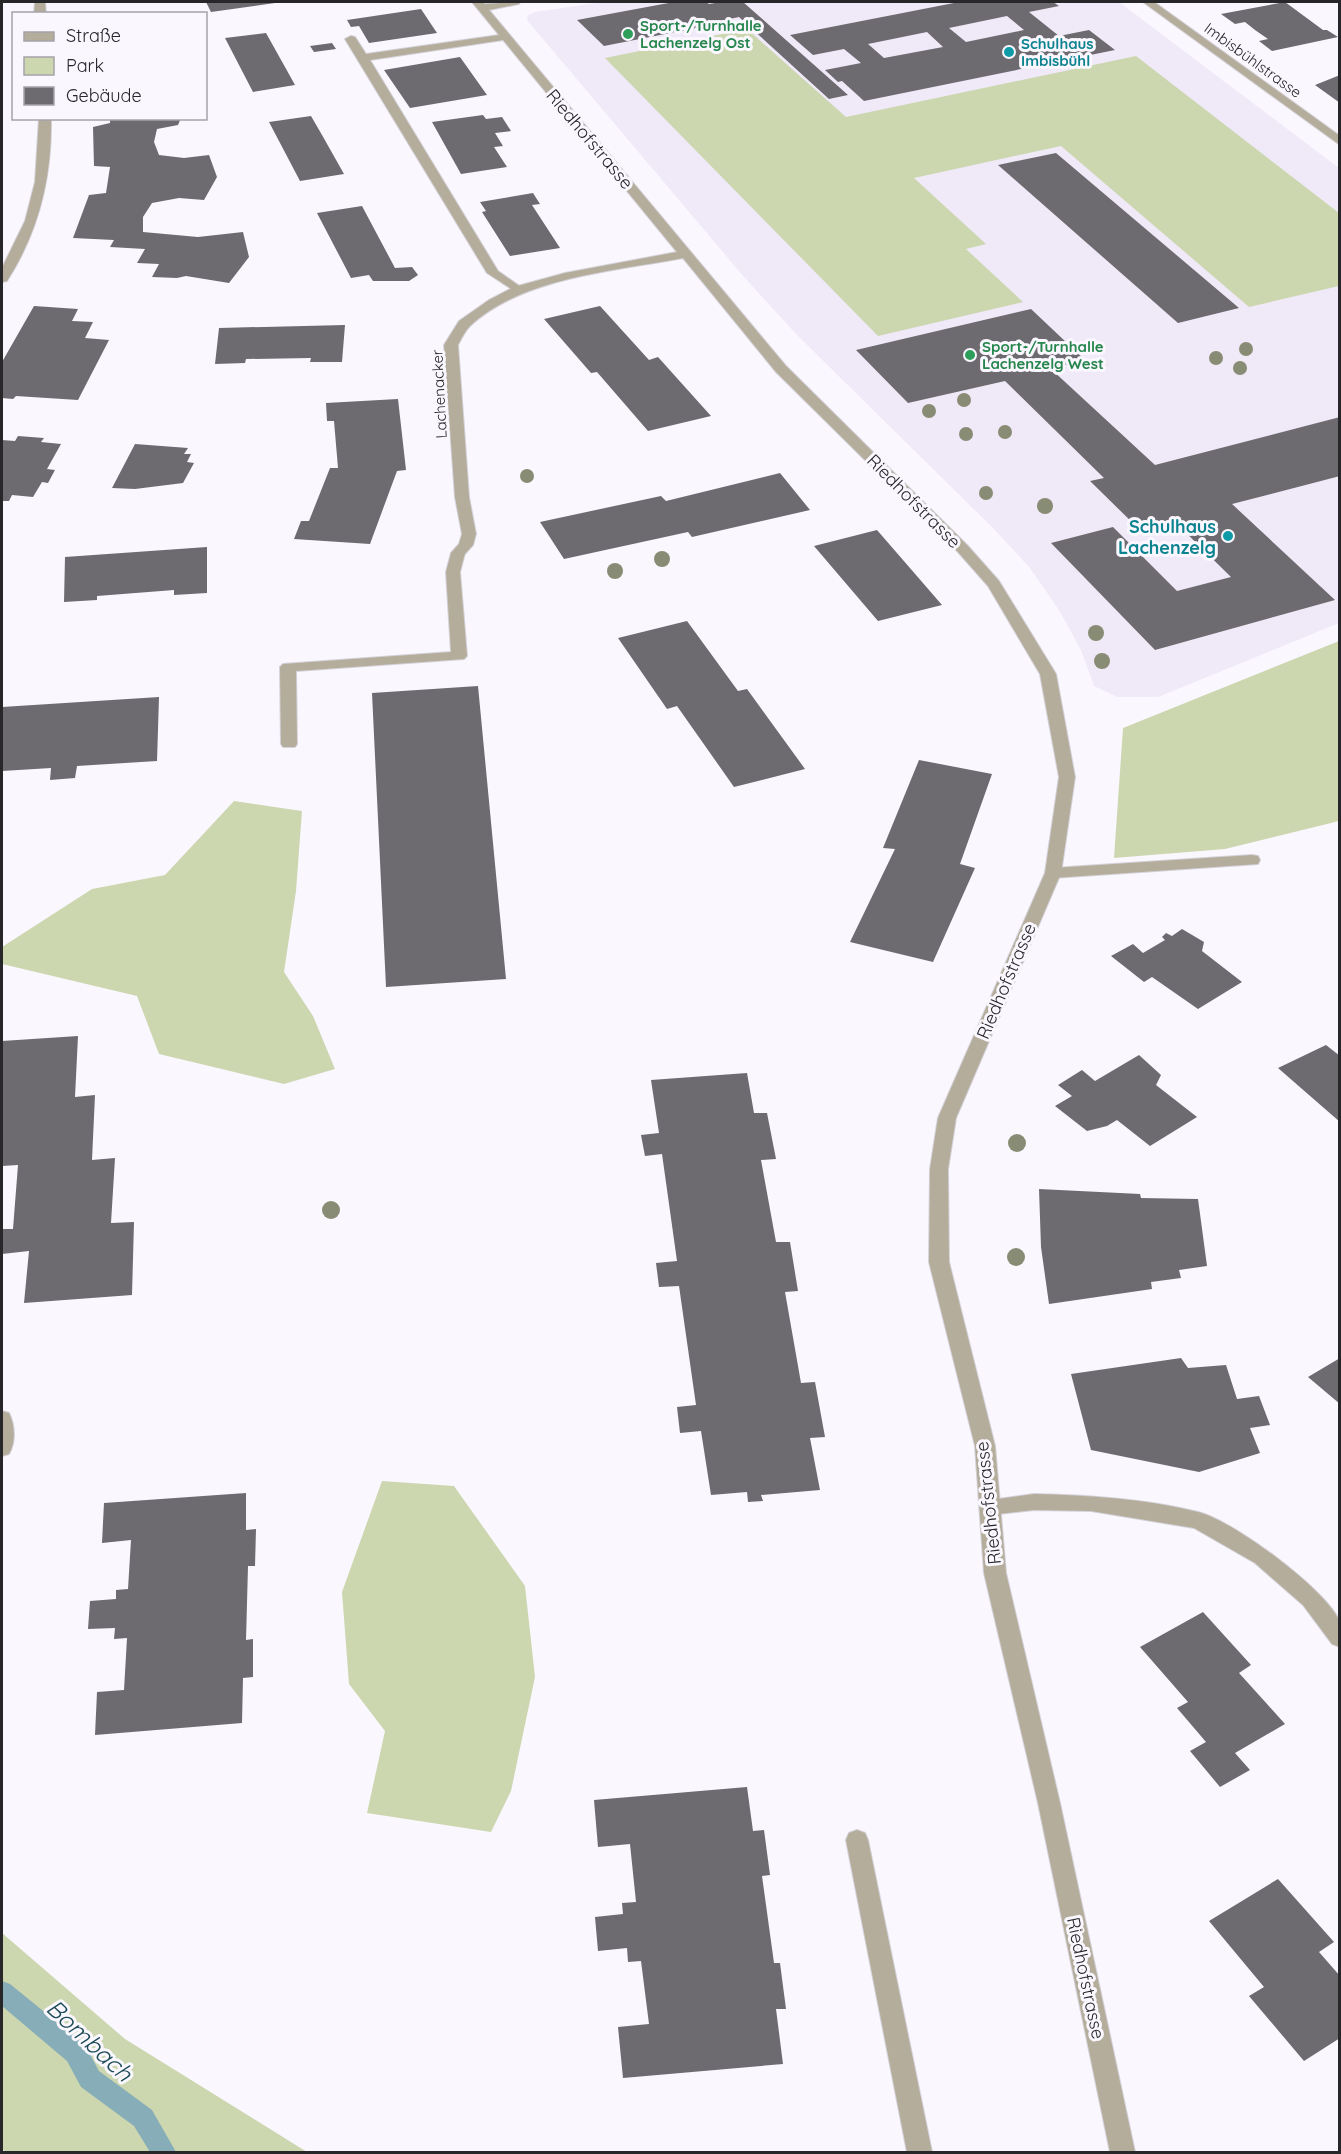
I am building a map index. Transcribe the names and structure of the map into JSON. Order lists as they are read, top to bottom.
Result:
{
  "streets": {
    "street": ["Imbisbühlstrasse", "Riedhofstrasse", "Lachenacker"]
  },
  "crossings": [
    ["Riedhofstrasse", "Lachenacker"]
  ],
  "water": ["Bombach"],
  "places": [
    "Sport-/Turnhalle Lachenzelg Ost",
    "Schulhaus Imbisbühl",
    "Sport-/Turnhalle Lachenzelg West",
    "Schulhaus Lachenzelg"
  ],
  "legend": ["Straße", "Park", "Gebäude"]
}
